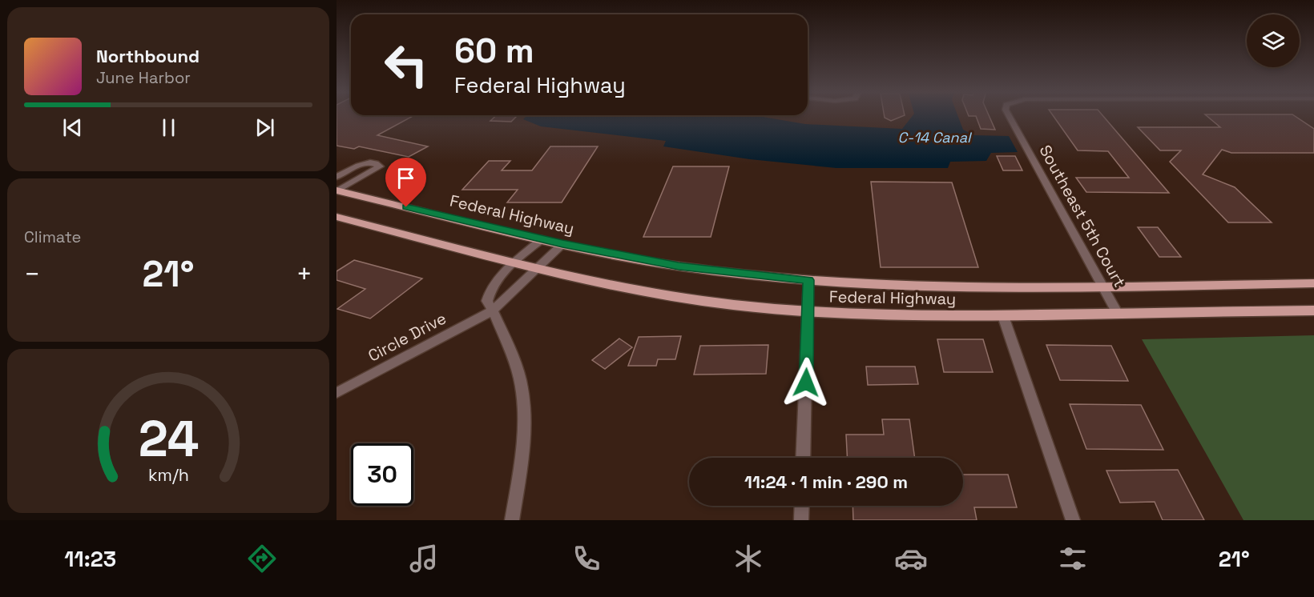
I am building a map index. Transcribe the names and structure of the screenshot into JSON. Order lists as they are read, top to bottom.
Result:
{
  "streets": {
    "main road": ["Federal Highway"],
    "street": ["Southeast 5th Court", "Circle Drive"]
  },
  "crossings": [
    ["Federal Highway", "Southeast 5th Court"],
    ["Federal Highway", "Circle Drive"]
  ],
  "water": ["C-14 Canal"],
  "page": {
    "turn": ["60 m", "Federal Highway"],
    "song": ["Northbound", "June Harbor"],
    "tile": "Climate",
    "heat": ["−", "21°", "+"],
    "limit": "30",
    "trip": "11:24 · 1 min · 290 m",
    "tabs": ["11:23", "21°"],
    "gauge": ["24", "km/h"]
  }
}
